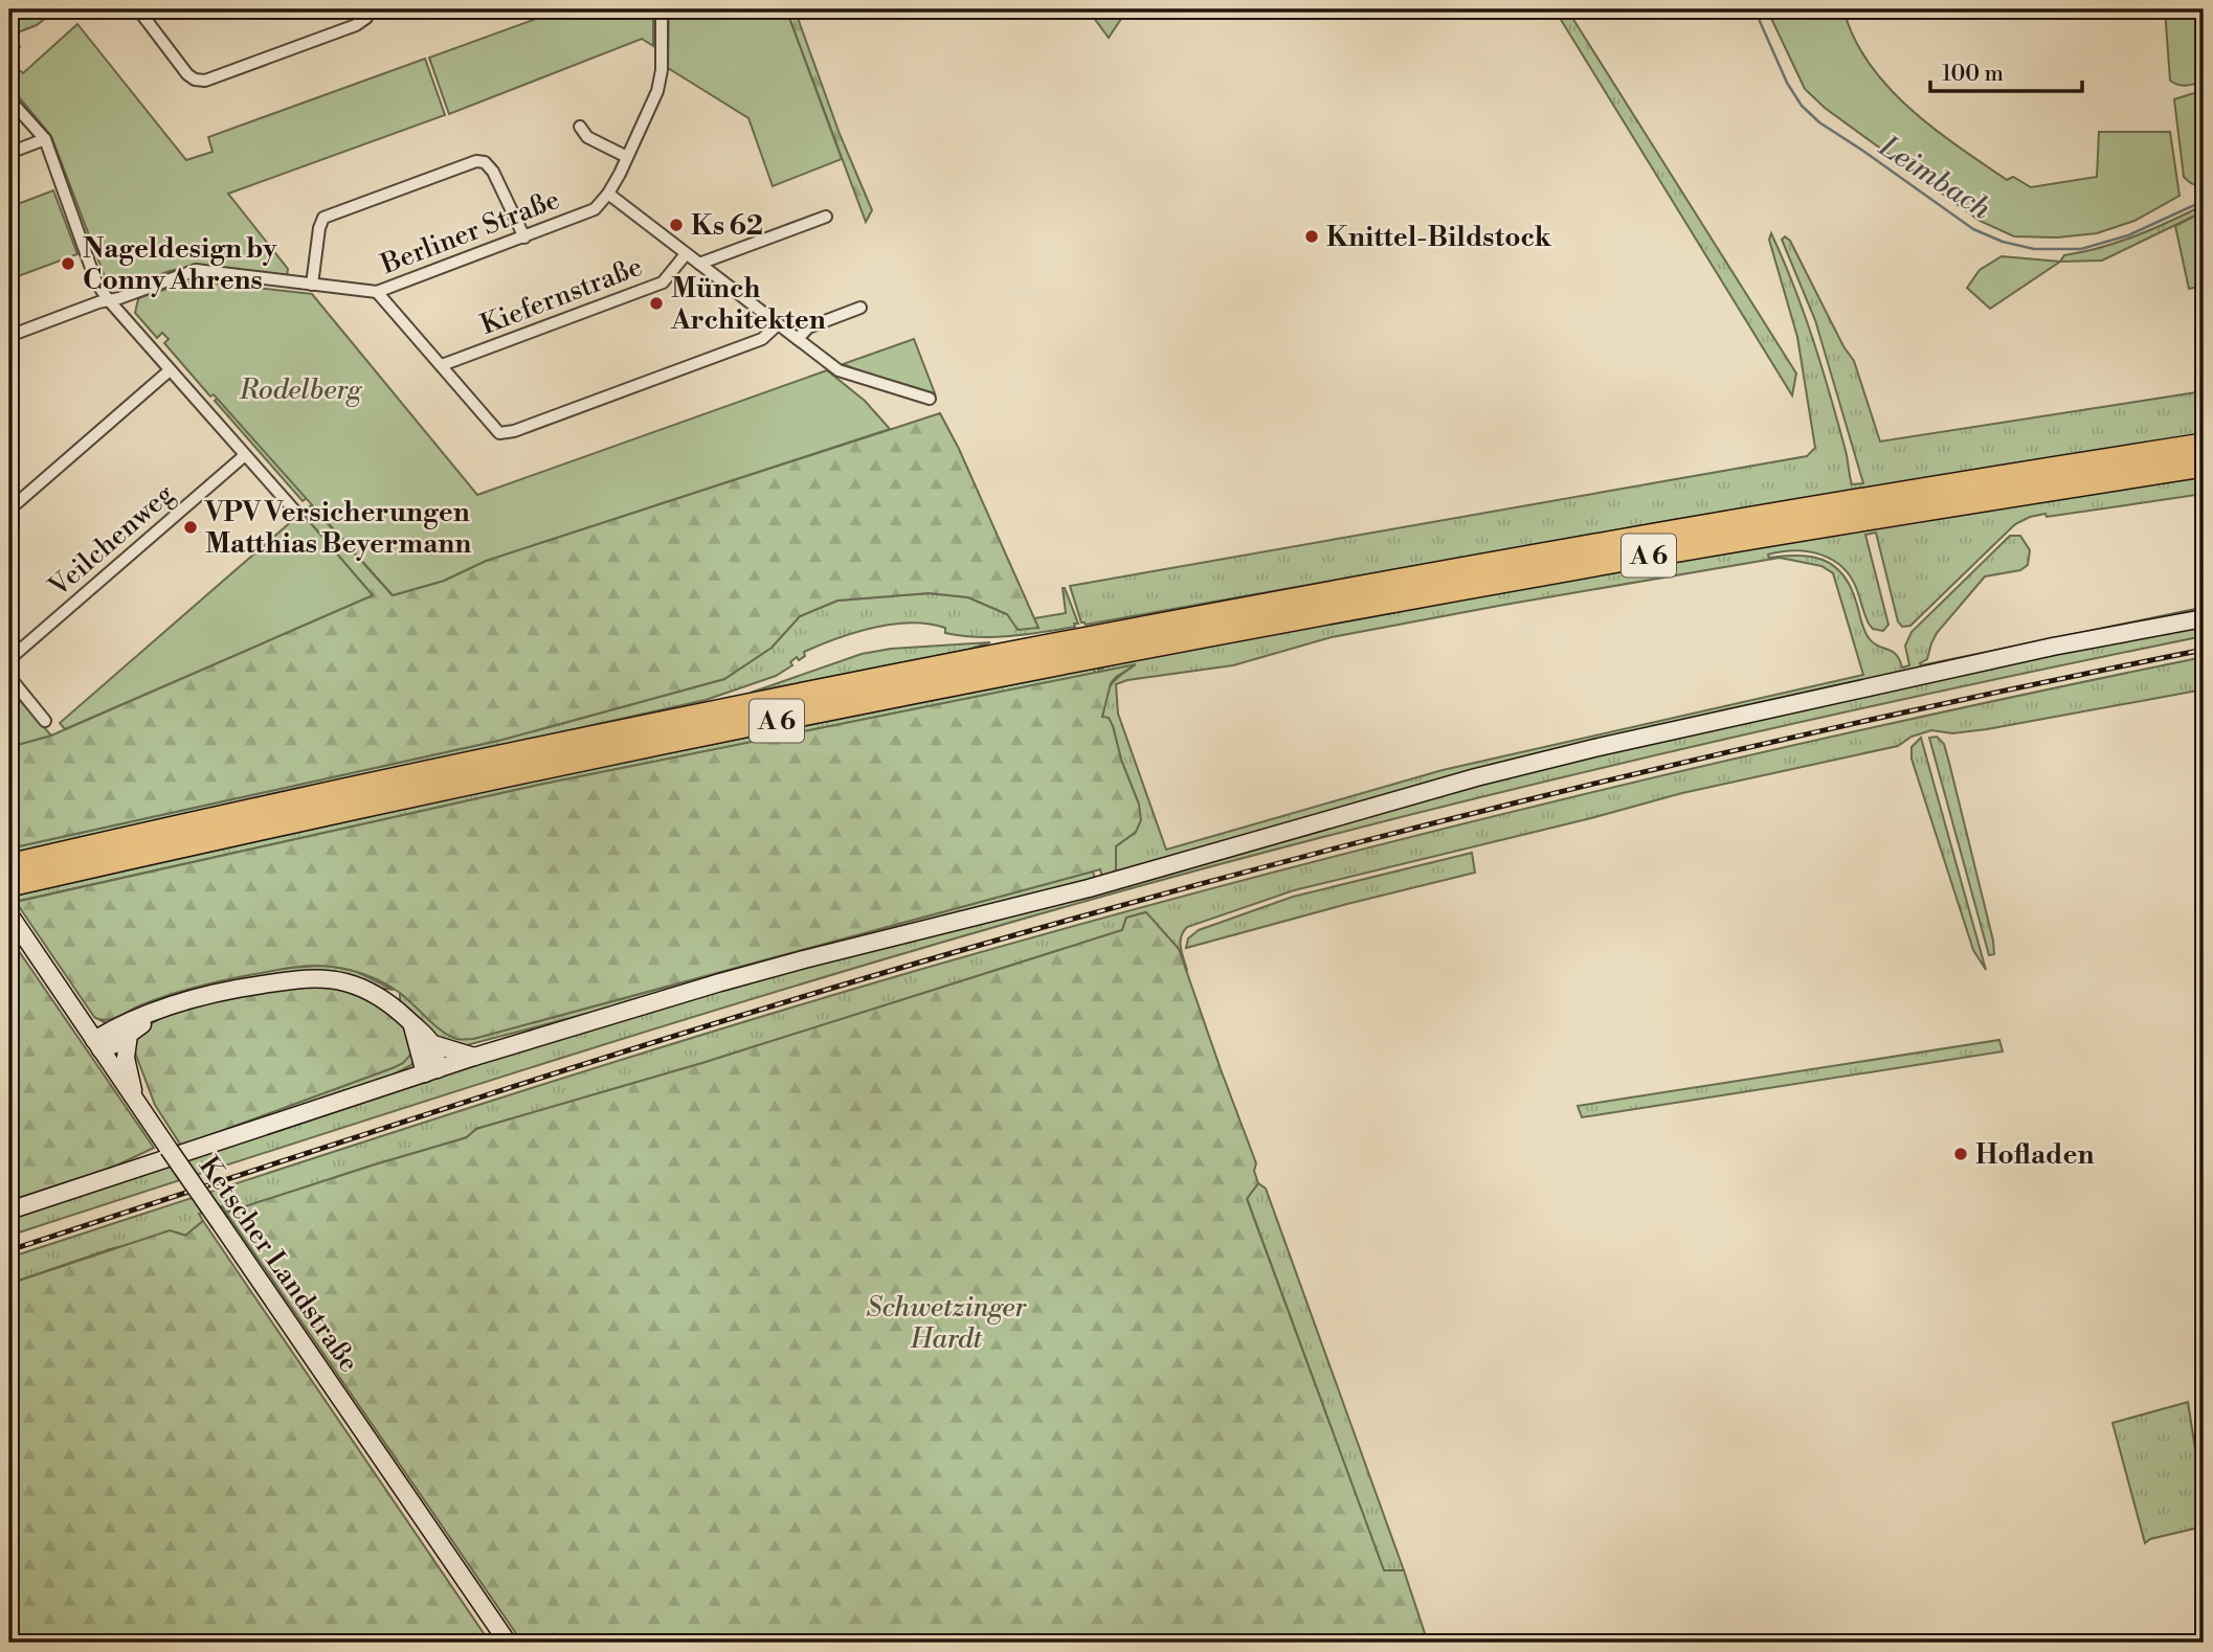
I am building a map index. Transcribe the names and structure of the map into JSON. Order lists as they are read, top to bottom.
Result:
{
  "streets": {
    "highway": ["A 6"],
    "main road": ["Ketscher Landstraße"],
    "street": ["Berliner Straße", "Kiefernstraße", "Veilchenweg"]
  },
  "water": ["Leimbach"],
  "parks": ["Rodelberg", "Schwetzinger Hardt"],
  "places": [
    "Ks 62",
    "Knittel-Bildstock",
    "Nageldesign by Conny Ahrens",
    "Münch Architekten",
    "VPV Versicherungen Matthias Beyermann",
    "Hofladen"
  ],
  "scale_bar": "100 m"
}
